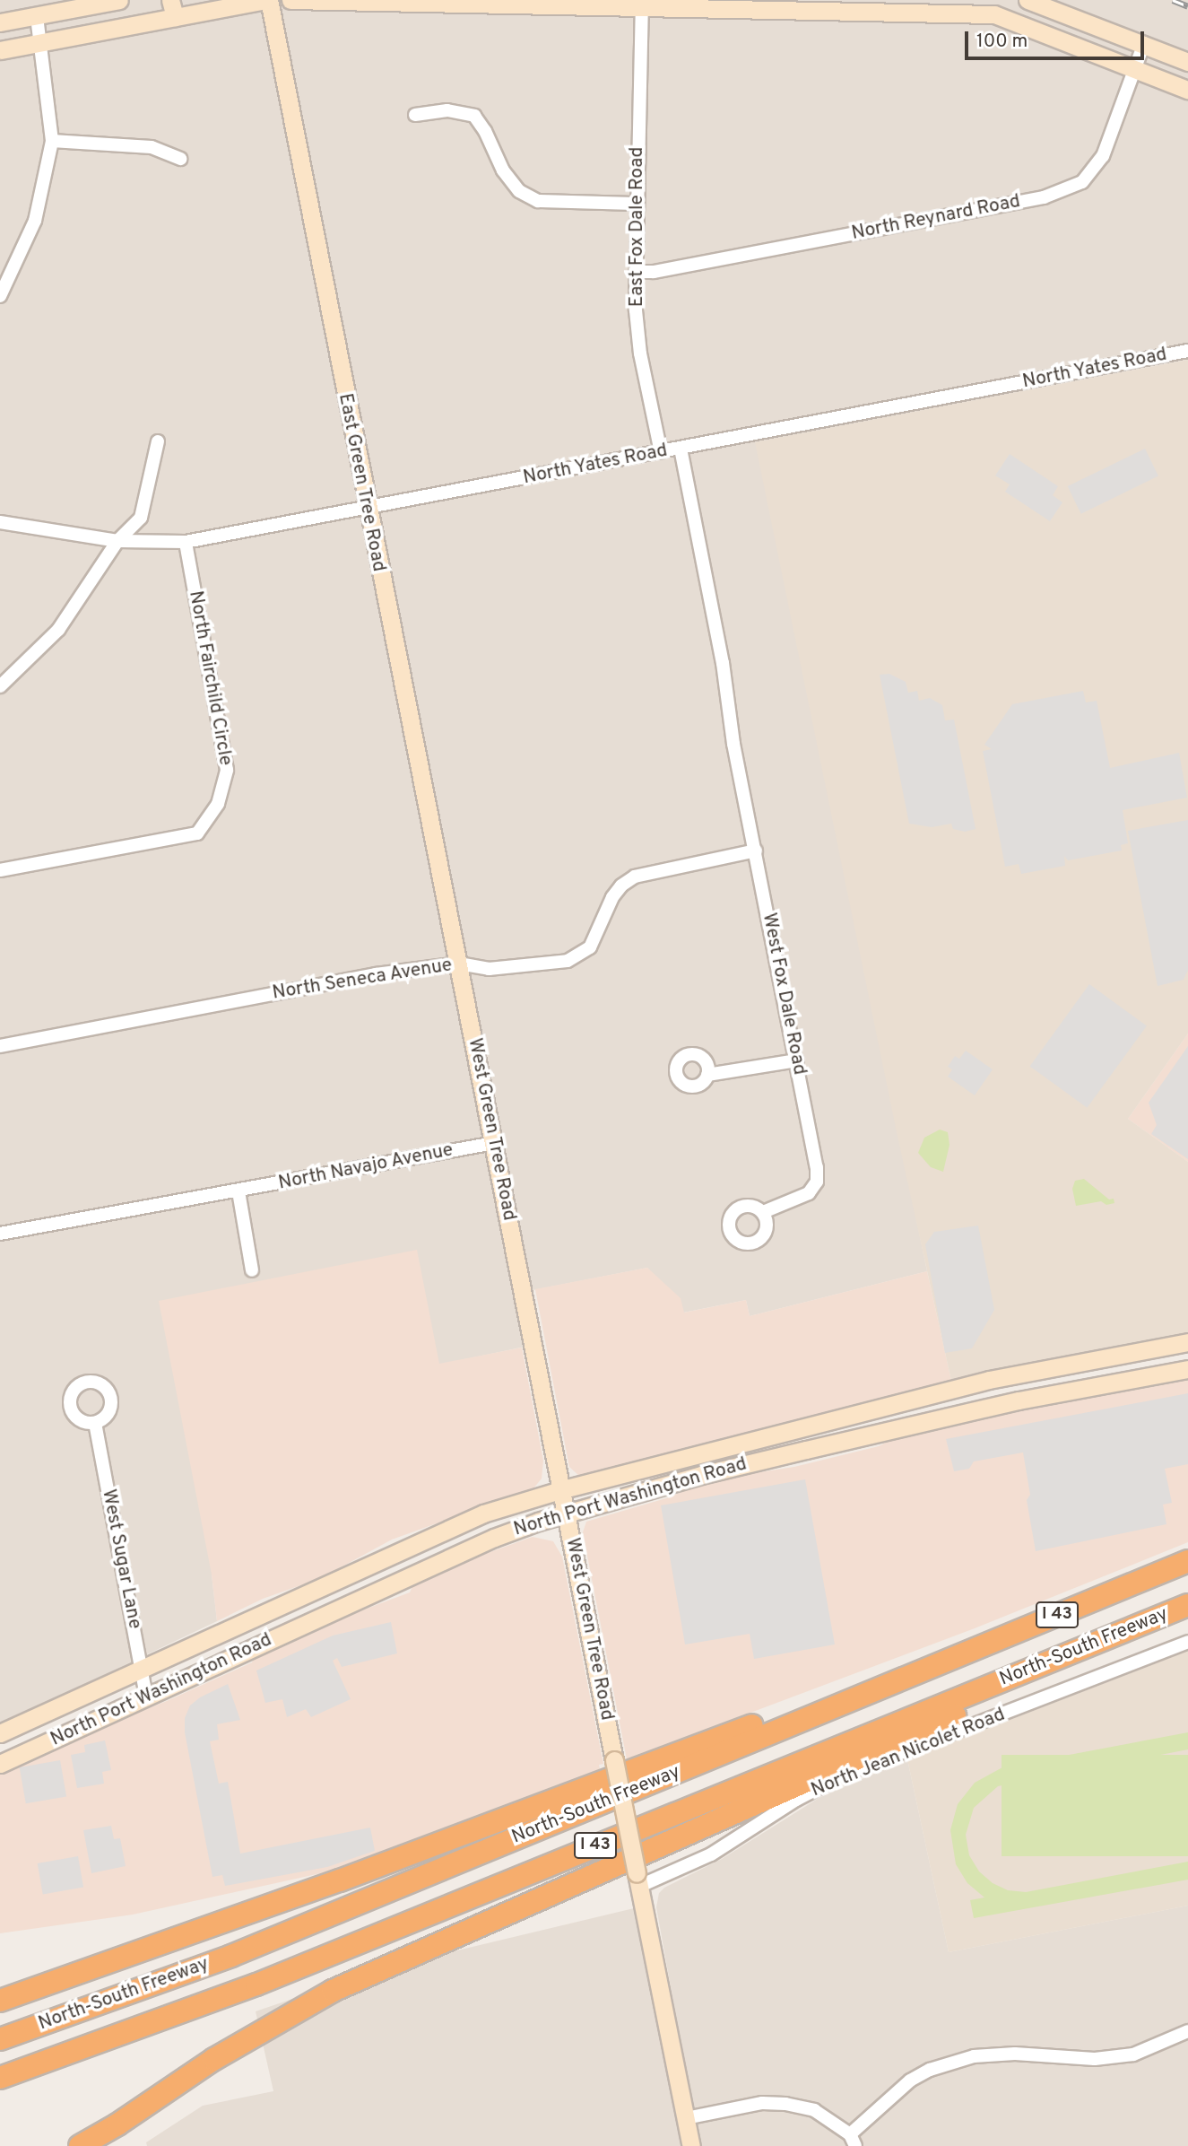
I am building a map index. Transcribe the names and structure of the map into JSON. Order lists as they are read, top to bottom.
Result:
{
  "streets": {
    "highway": ["I 43", "North-South Freeway"],
    "street": [
      "North Reynard Road",
      "East Fox Dale Road",
      "North Yates Road",
      "East Green Tree Road",
      "North Fairchild Circle",
      "North Seneca Avenue",
      "West Fox Dale Road",
      "West Green Tree Road",
      "North Navajo Avenue",
      "North Port Washington Road",
      "West Sugar Lane",
      "North Jean Nicolet Road"
    ]
  },
  "crossings": [
    ["North Reynard Road", "East Fox Dale Road"],
    ["East Fox Dale Road", "North Yates Road"],
    ["North Yates Road", "East Green Tree Road"],
    ["North Yates Road", "North Fairchild Circle"],
    ["North Yates Road", "West Fox Dale Road"],
    ["East Green Tree Road", "North Seneca Avenue"],
    ["East Green Tree Road", "West Green Tree Road"],
    ["North Seneca Avenue", "West Fox Dale Road"],
    ["North Seneca Avenue", "West Green Tree Road"],
    ["West Green Tree Road", "North Navajo Avenue"],
    ["West Green Tree Road", "North Port Washington Road"],
    ["West Green Tree Road", "North Jean Nicolet Road"],
    ["North Port Washington Road", "West Sugar Lane"]
  ],
  "scale_bar": "100 m"
}
